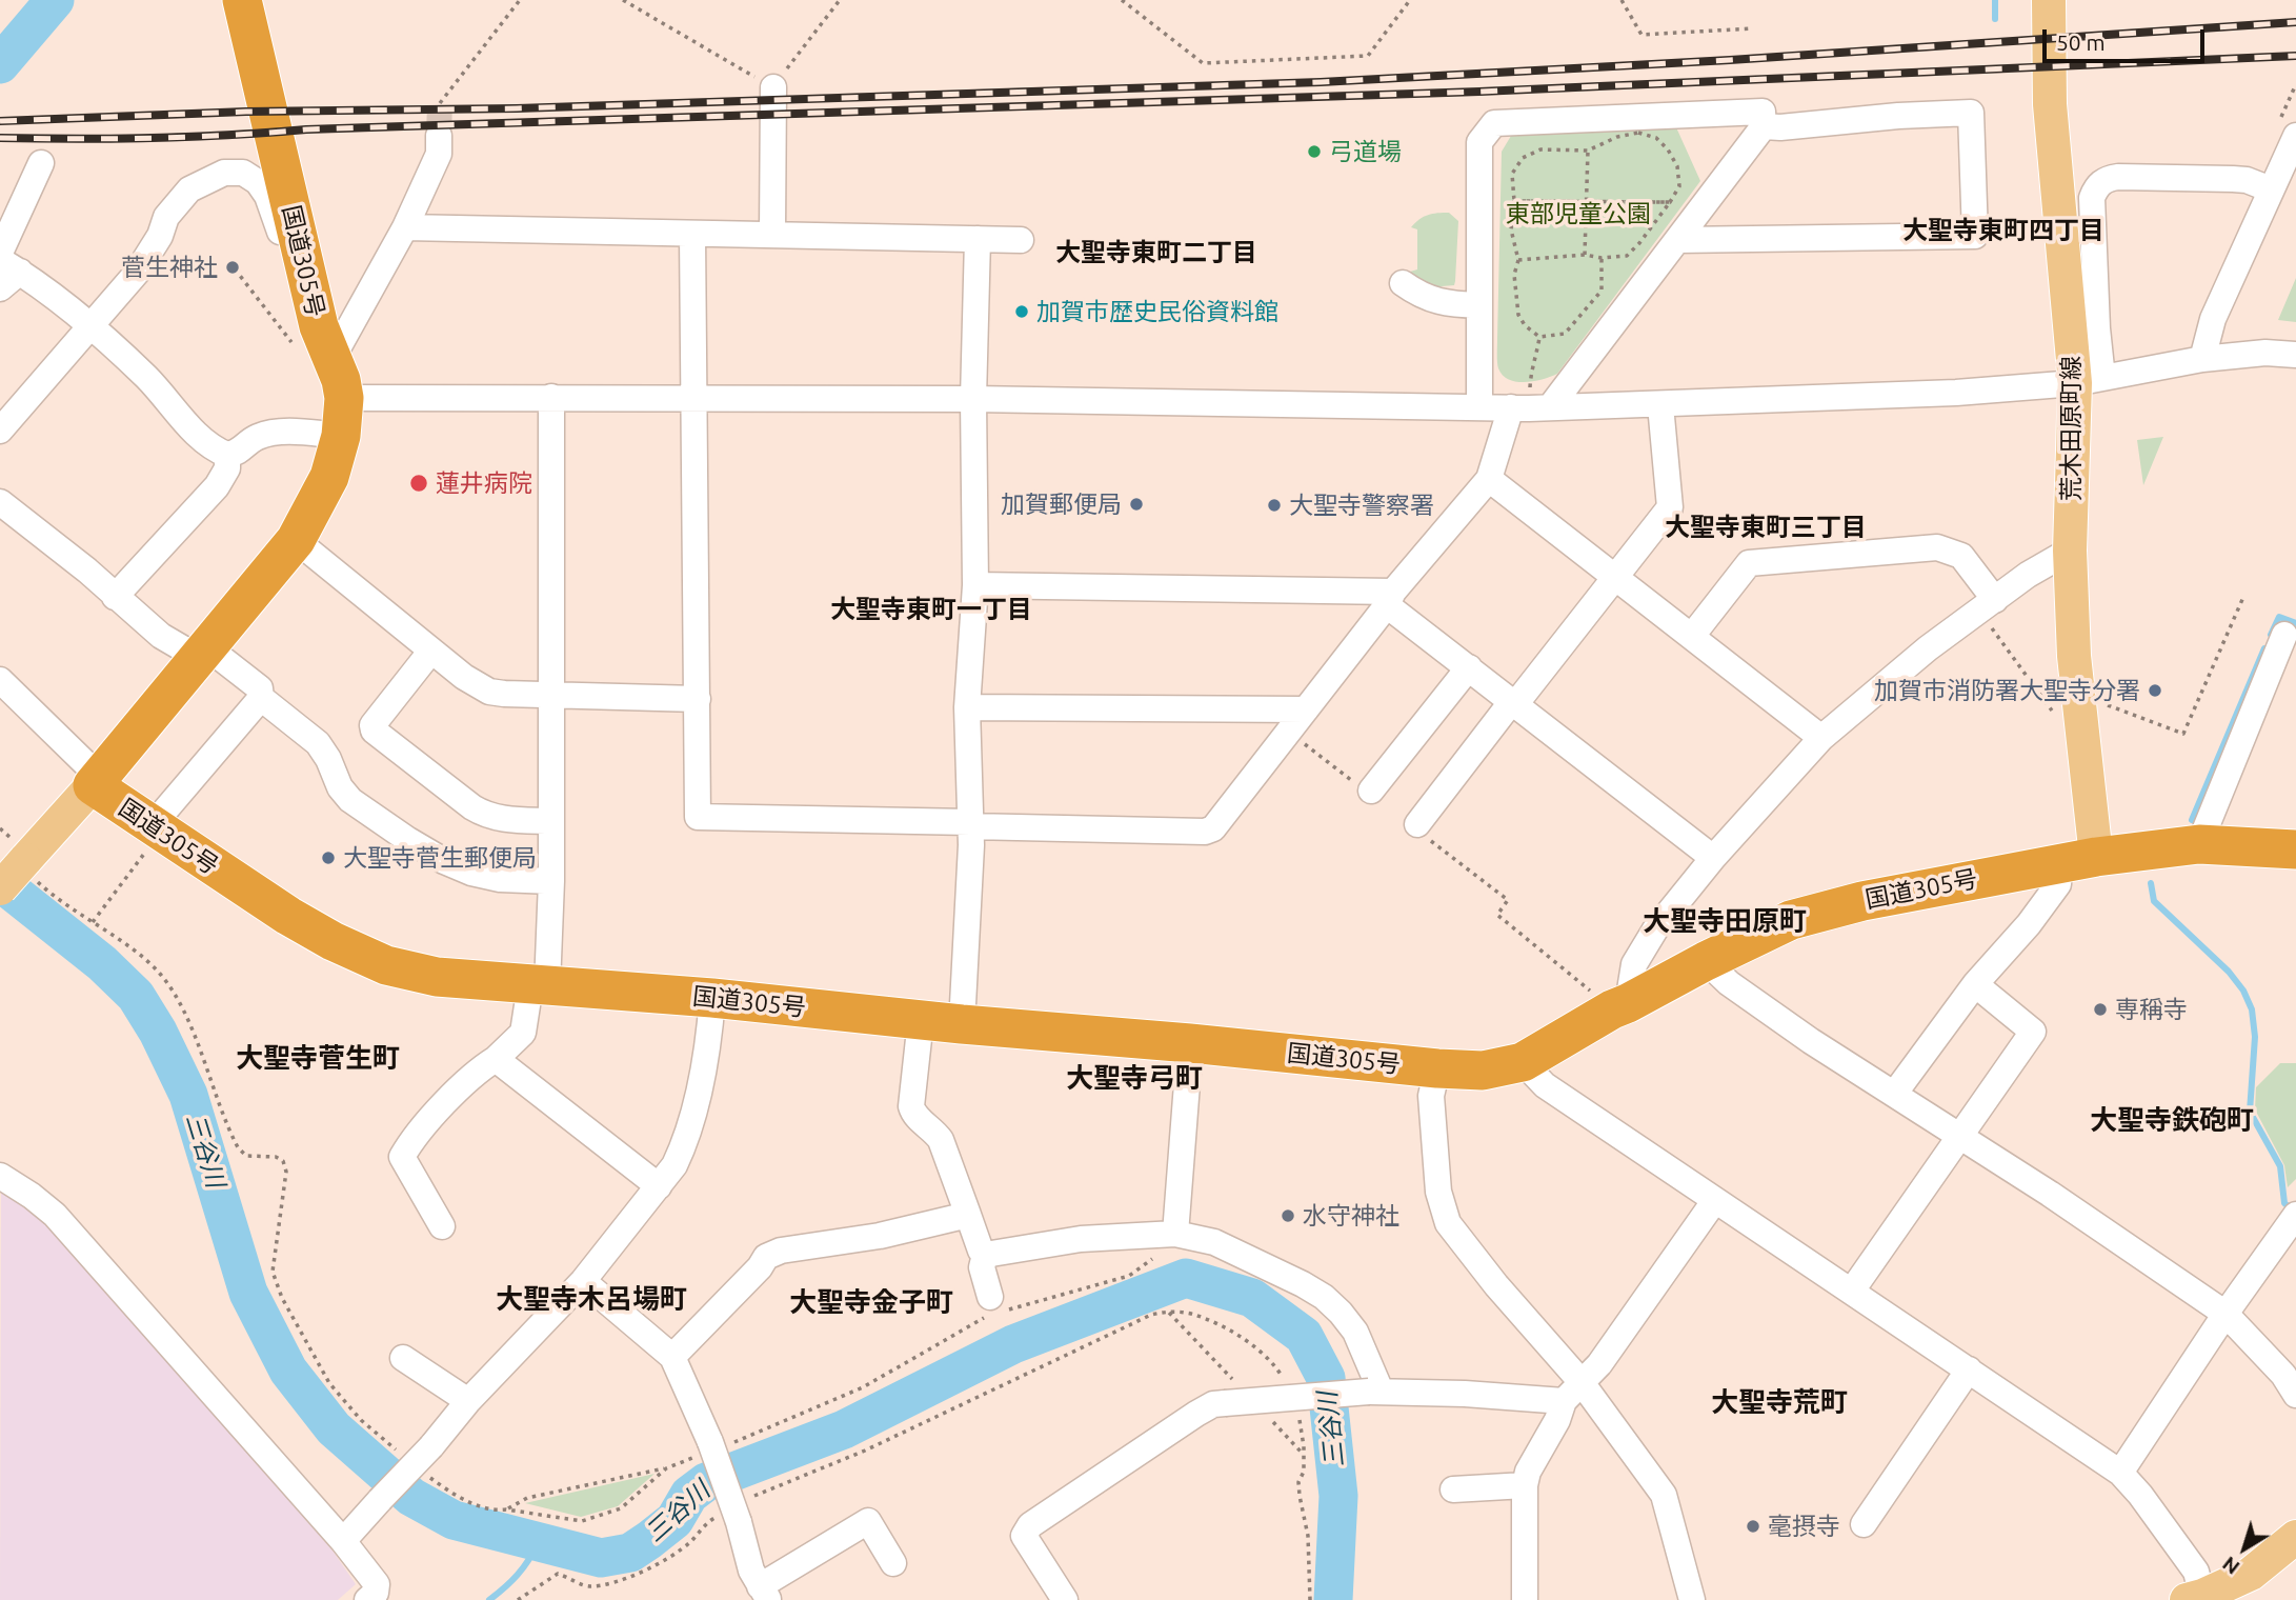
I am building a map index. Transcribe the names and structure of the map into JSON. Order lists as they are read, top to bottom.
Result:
{
  "streets": {
    "highway": ["国道305号"],
    "main road": ["荒木田原町線"]
  },
  "crossings": [
    ["国道305号", "荒木田原町線"]
  ],
  "districts": [
    "大聖寺東町四丁目",
    "大聖寺東町二丁目",
    "大聖寺東町三丁目",
    "大聖寺東町一丁目",
    "大聖寺田原町",
    "大聖寺菅生町",
    "大聖寺弓町",
    "大聖寺鉄砲町",
    "大聖寺木呂場町",
    "大聖寺金子町",
    "大聖寺荒町"
  ],
  "water": ["三谷川"],
  "parks": ["東部児童公園"],
  "places": [
    "弓道場",
    "菅生神社",
    "加賀市歴史民俗資料館",
    "蓮井病院",
    "加賀郵便局",
    "大聖寺警察署",
    "加賀市消防署大聖寺分署",
    "大聖寺菅生郵便局",
    "専稱寺",
    "水守神社",
    "毫摂寺"
  ],
  "scale_bar": "50 m",
  "north": "bottom left"
}
